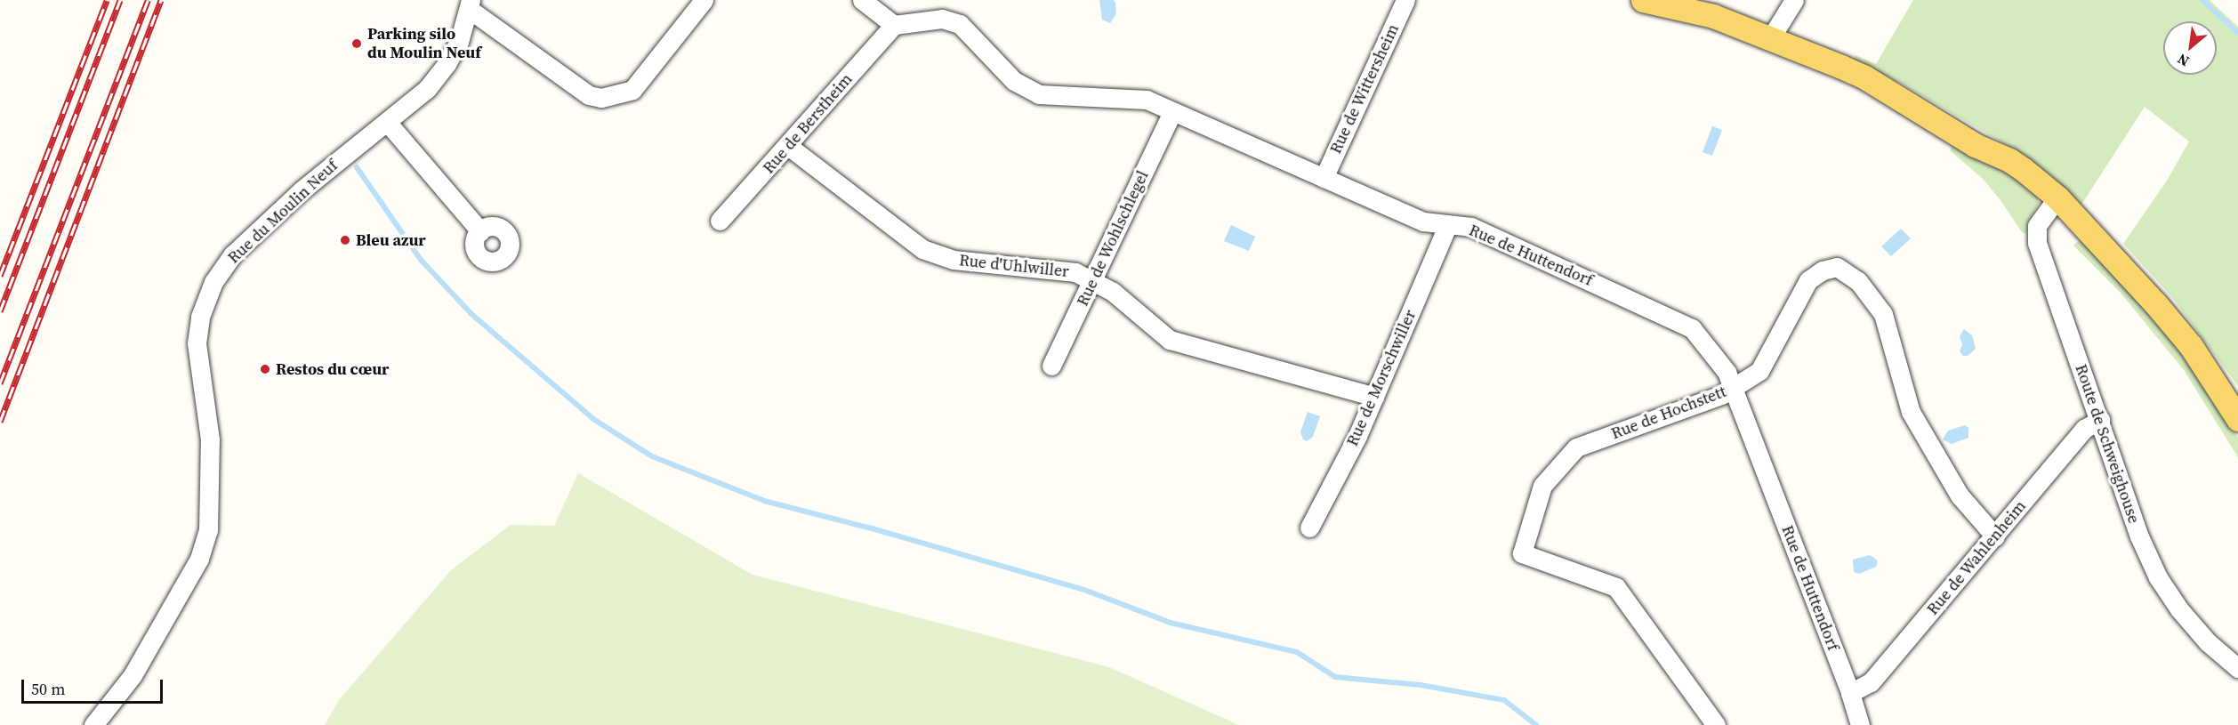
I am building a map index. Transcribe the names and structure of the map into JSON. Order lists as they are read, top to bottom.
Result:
{
  "streets": {
    "street": [
      "Rue de Wittersheim",
      "Rue de Berstheim",
      "Rue du Moulin Neuf",
      "Rue de Wohlschlegel",
      "Rue de Huttendorf",
      "Rue d'Uhlwiller",
      "Rue de Morschwiller",
      "Rue de Hochstett",
      "Route de Schweighouse",
      "Rue de Wahlenheim"
    ]
  },
  "crossings": [
    ["Rue de Wittersheim", "Rue de Huttendorf"],
    ["Rue de Berstheim", "Rue de Huttendorf"],
    ["Rue de Berstheim", "Rue d'Uhlwiller"],
    ["Rue de Wohlschlegel", "Rue de Huttendorf"],
    ["Rue de Wohlschlegel", "Rue d'Uhlwiller"],
    ["Rue de Huttendorf", "Rue de Morschwiller"],
    ["Rue de Huttendorf", "Rue de Hochstett"],
    ["Rue de Huttendorf", "Rue de Wahlenheim"],
    ["Rue d'Uhlwiller", "Rue de Morschwiller"],
    ["Rue de Hochstett", "Rue de Wahlenheim"],
    ["Route de Schweighouse", "Rue de Wahlenheim"]
  ],
  "places": ["Parking silo du Moulin Neuf", "Bleu azur", "Restos du cœur"],
  "scale_bar": "50 m",
  "north": "bottom left"
}
